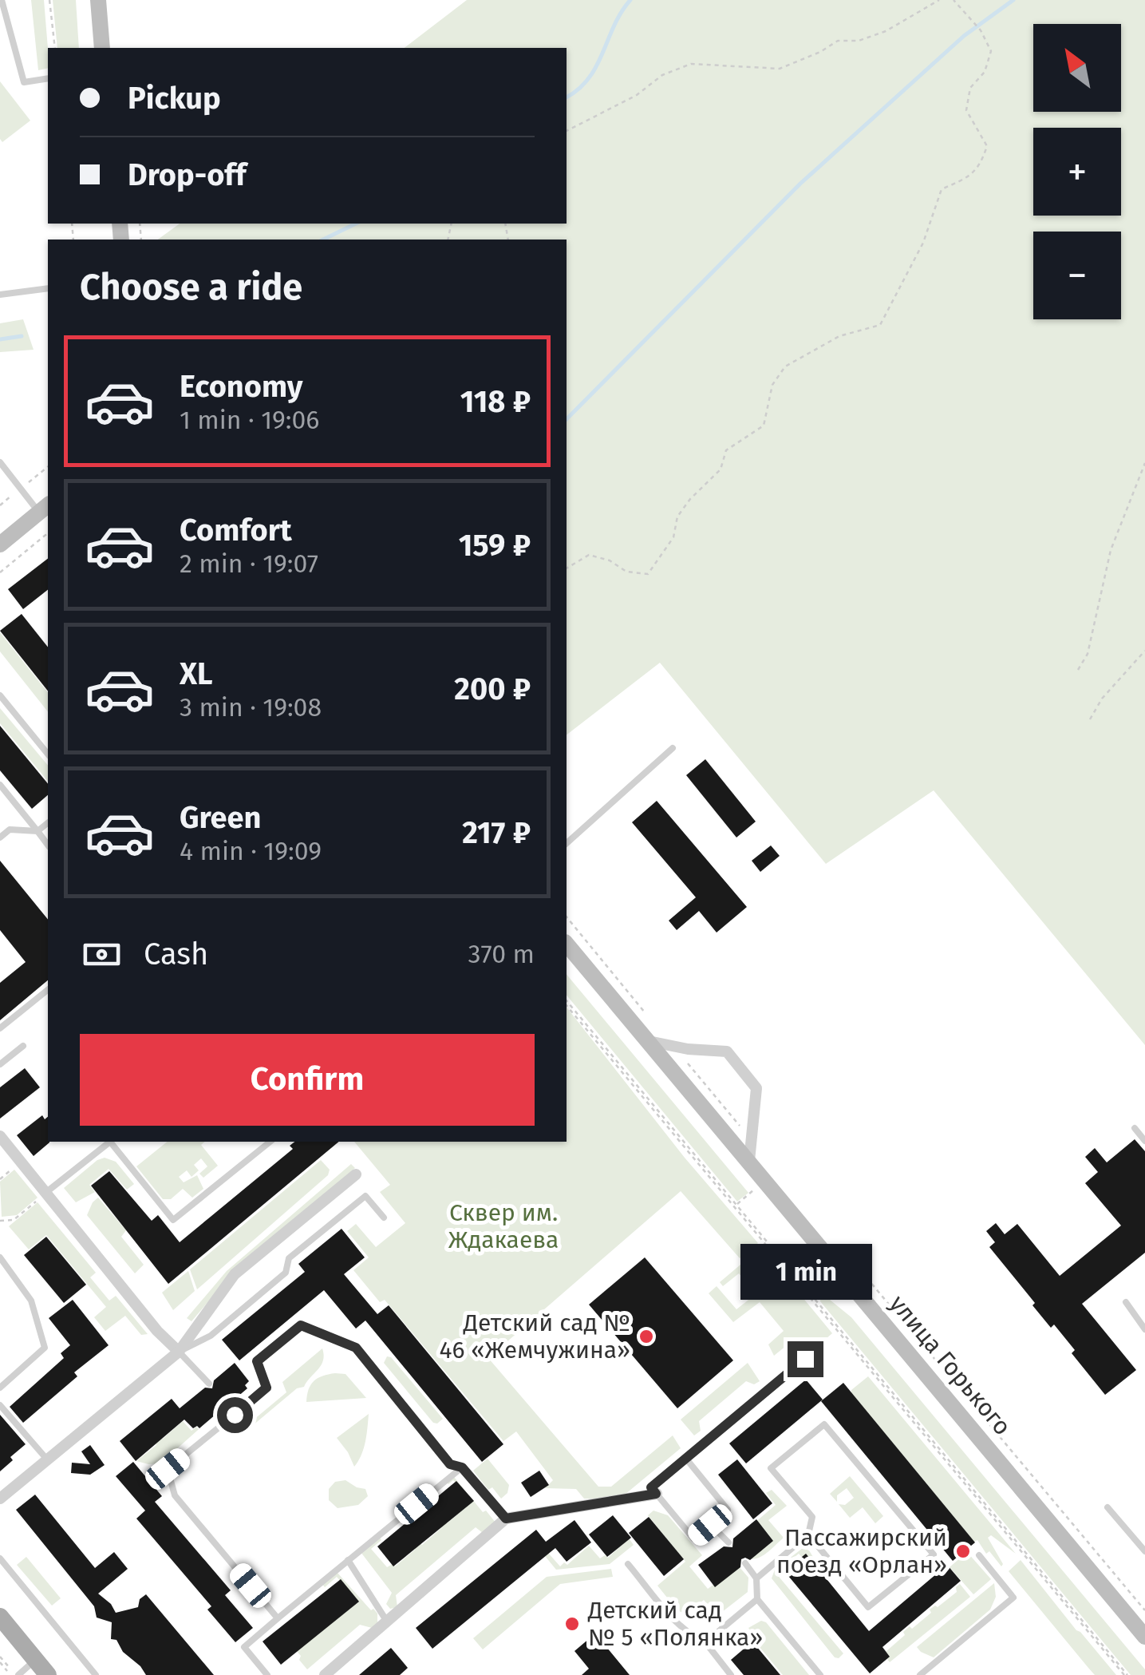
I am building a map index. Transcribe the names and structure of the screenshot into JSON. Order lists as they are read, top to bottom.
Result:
{
  "streets": {
    "main road": ["улица Горького"]
  },
  "parks": ["Сквер им. Ждакаева"],
  "places": ["Детский сад № 46 «Жемчужина»", "Пассажирский поезд «Орлан»", "Детский сад № 5 «Полянка»"],
  "north": "top left",
  "page": {
    "map_buttons": ["+", "−"],
    "banner": ["Pickup", "Drop-off"],
    "heading": "Choose a ride",
    "list": [
      {
        "name": "Economy",
        "note": "1 min · 19:06",
        "value": "118 ₽"
      },
      {
        "name": "Comfort",
        "note": "2 min · 19:07",
        "value": "159 ₽"
      },
      {
        "name": "XL",
        "note": "3 min · 19:08",
        "value": "200 ₽"
      },
      {
        "name": "Green",
        "note": "4 min · 19:09",
        "value": "217 ₽"
      }
    ],
    "pay": ["Cash", "370 m"],
    "buttons": "Confirm",
    "bubble": "1 min"
  }
}
